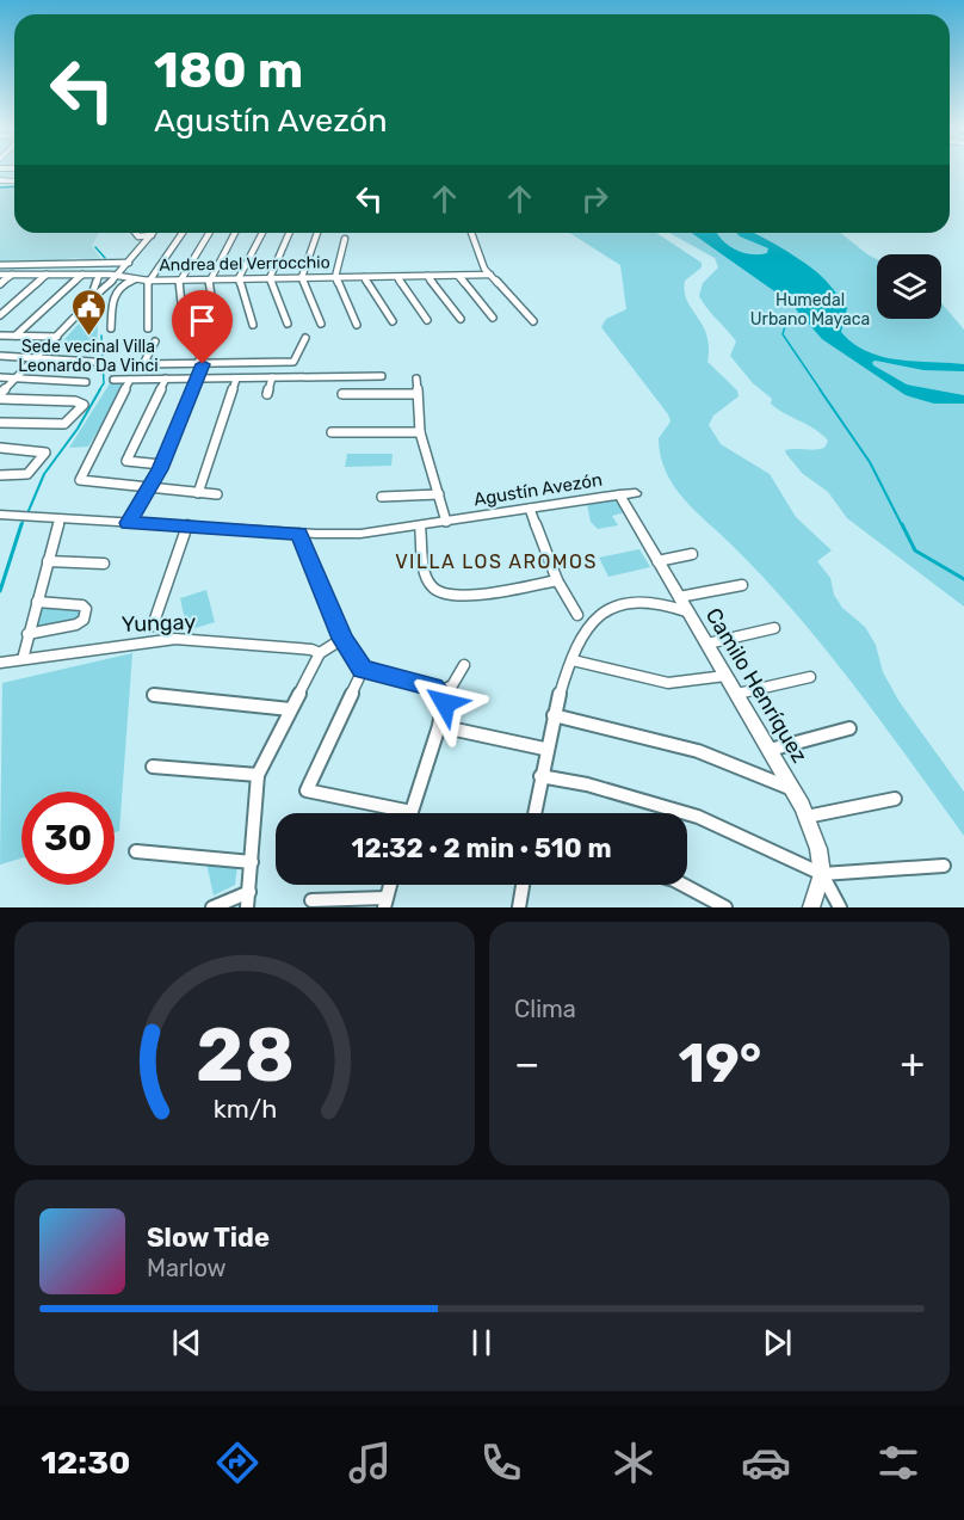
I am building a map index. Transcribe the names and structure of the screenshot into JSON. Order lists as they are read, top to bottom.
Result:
{
  "streets": {
    "street": [
      "Andrea del Verrocchio",
      "Agustín Avezón",
      "Yungay",
      "Camilo Henríquez"
    ]
  },
  "crossings": [
    ["Agustín Avezón", "Camilo Henríquez"]
  ],
  "districts": ["VILLA LOS AROMOS"],
  "parks": ["Humedal Urbano Mayaca"],
  "places": {
    "public building": ["Sede vecinal Villa Leonardo Da Vinci"]
  },
  "page": {
    "turn": ["180 m", "Agustín Avezón"],
    "limit": "30",
    "trip": "12:32 · 2 min · 510 m",
    "tile": "Clima",
    "heat": ["−", "19°", "+"],
    "song": ["Slow Tide", "Marlow"],
    "tabs": "12:30",
    "gauge": ["28", "km/h"]
  }
}
